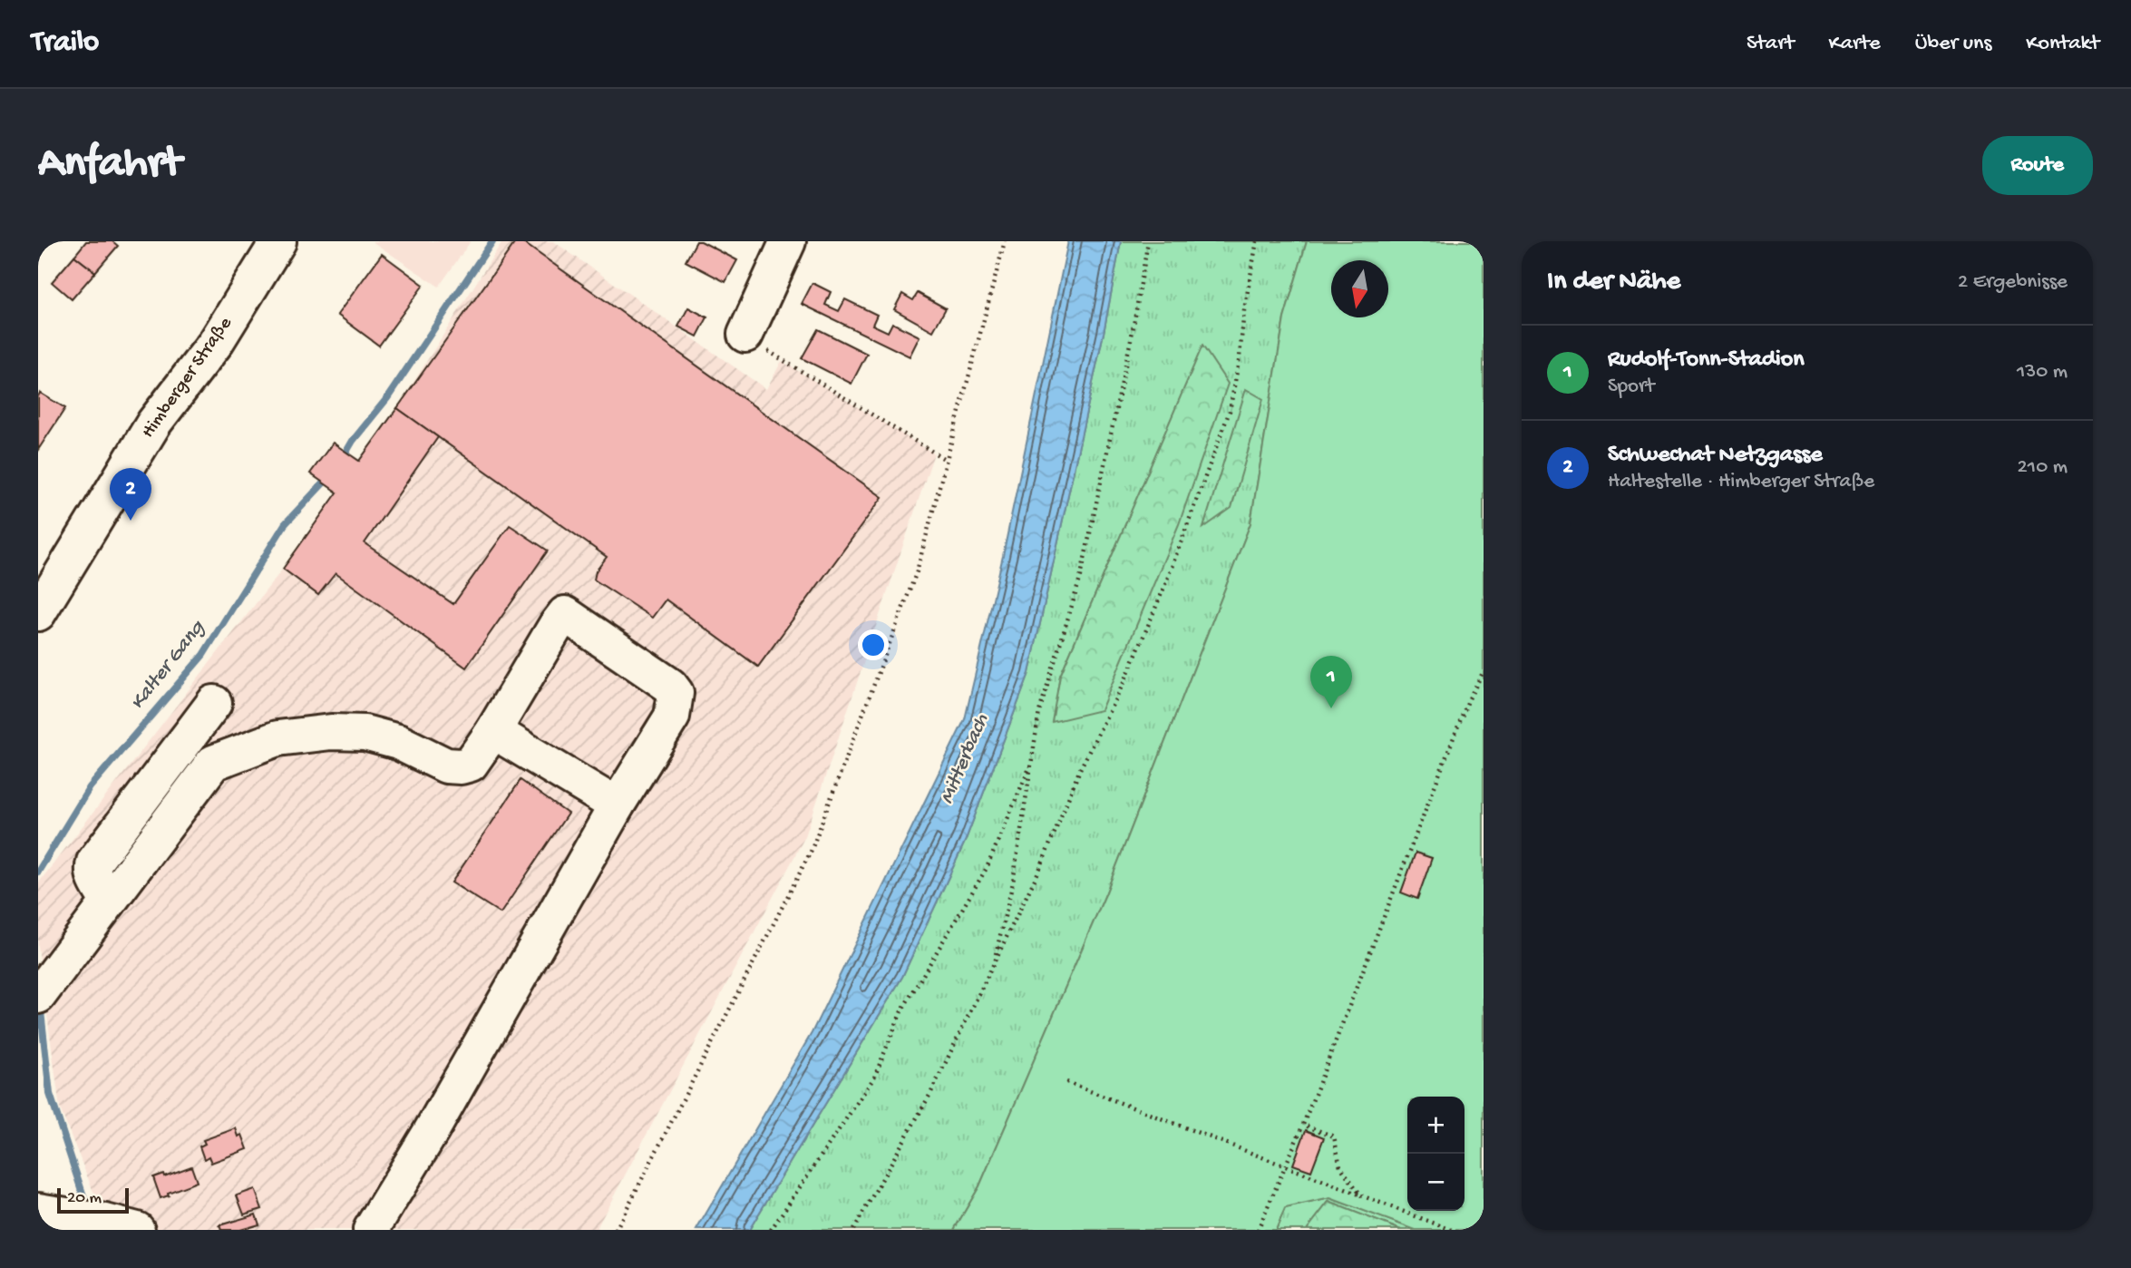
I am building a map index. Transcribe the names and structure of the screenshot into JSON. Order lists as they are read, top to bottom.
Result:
{
  "streets": {
    "main road": ["Himberger Straße"]
  },
  "water": ["Kalter Gang", "Mitterbach"],
  "scale_bar": "20 m",
  "north": "bottom",
  "page": {
    "header": "Trailo",
    "nav": [
      "Start",
      "Karte",
      "Über uns",
      "Kontakt"
    ],
    "buttons": "Route",
    "title": "Anfahrt",
    "heading": ["In der Nähe", "2 Ergebnisse"],
    "list": [
      {
        "mark": "1",
        "name": "Rudolf-Tonn-Stadion",
        "note": "Sport",
        "value": "130 m"
      },
      {
        "mark": "2",
        "name": "Schwechat Netzgasse",
        "note": "Haltestelle · Himberger Straße",
        "value": "210 m"
      }
    ],
    "pins": ["2", "1"],
    "map_buttons": ["+", "−"],
    "scale": "20 m"
  }
}
